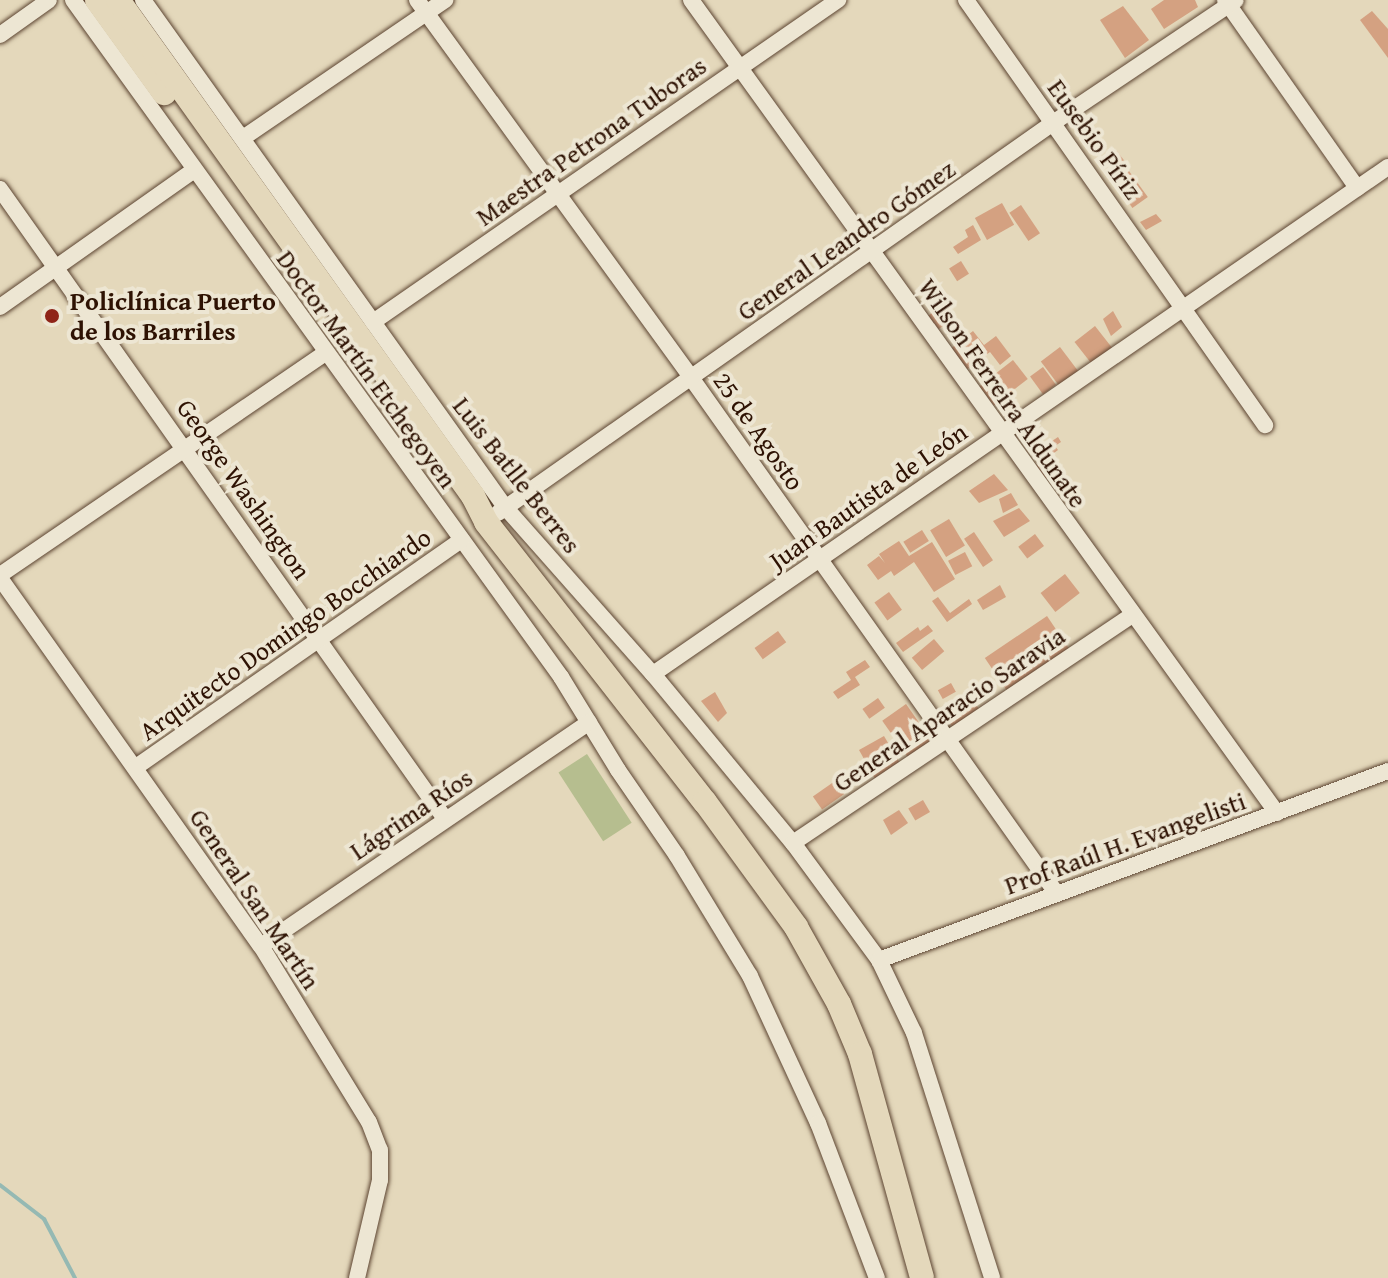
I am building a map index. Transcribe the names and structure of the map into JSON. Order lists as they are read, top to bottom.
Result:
{
  "streets": {
    "street": [
      "Eusebio Píriz",
      "Maestra Petrona Tuboras",
      "General Leandro Gómez",
      "Doctor Martín Etchegoyen",
      "Wilson Ferreira Aldunate",
      "25 de Agosto",
      "Luis Batlle Berres",
      "George Washington",
      "Juan Bautista de León",
      "Arquitecto Domingo Bocchiardo",
      "General Aparacio Saravia",
      "Lágrima Ríos",
      "Prof Raúl H. Evangelisti",
      "General San Martín"
    ]
  },
  "crossings": [
    ["Eusebio Píriz", "General Leandro Gómez"],
    ["Eusebio Píriz", "Juan Bautista de León"],
    ["Maestra Petrona Tuboras", "Wilson Ferreira Aldunate"],
    ["Maestra Petrona Tuboras", "25 de Agosto"],
    ["Maestra Petrona Tuboras", "Luis Batlle Berres"],
    ["General Leandro Gómez", "Wilson Ferreira Aldunate"],
    ["General Leandro Gómez", "25 de Agosto"],
    ["General Leandro Gómez", "Luis Batlle Berres"],
    ["Doctor Martín Etchegoyen", "Arquitecto Domingo Bocchiardo"],
    ["Doctor Martín Etchegoyen", "Lágrima Ríos"],
    ["Wilson Ferreira Aldunate", "Juan Bautista de León"],
    ["Wilson Ferreira Aldunate", "General Aparacio Saravia"],
    ["Wilson Ferreira Aldunate", "Prof Raúl H. Evangelisti"],
    ["25 de Agosto", "Juan Bautista de León"],
    ["25 de Agosto", "General Aparacio Saravia"],
    ["25 de Agosto", "Prof Raúl H. Evangelisti"],
    ["Luis Batlle Berres", "Juan Bautista de León"],
    ["Luis Batlle Berres", "General Aparacio Saravia"],
    ["Luis Batlle Berres", "Prof Raúl H. Evangelisti"],
    ["George Washington", "Arquitecto Domingo Bocchiardo"],
    ["George Washington", "Lágrima Ríos"],
    ["Arquitecto Domingo Bocchiardo", "General San Martín"],
    ["Lágrima Ríos", "General San Martín"]
  ],
  "places": ["Policlínica Puerto de los Barriles"]
}
